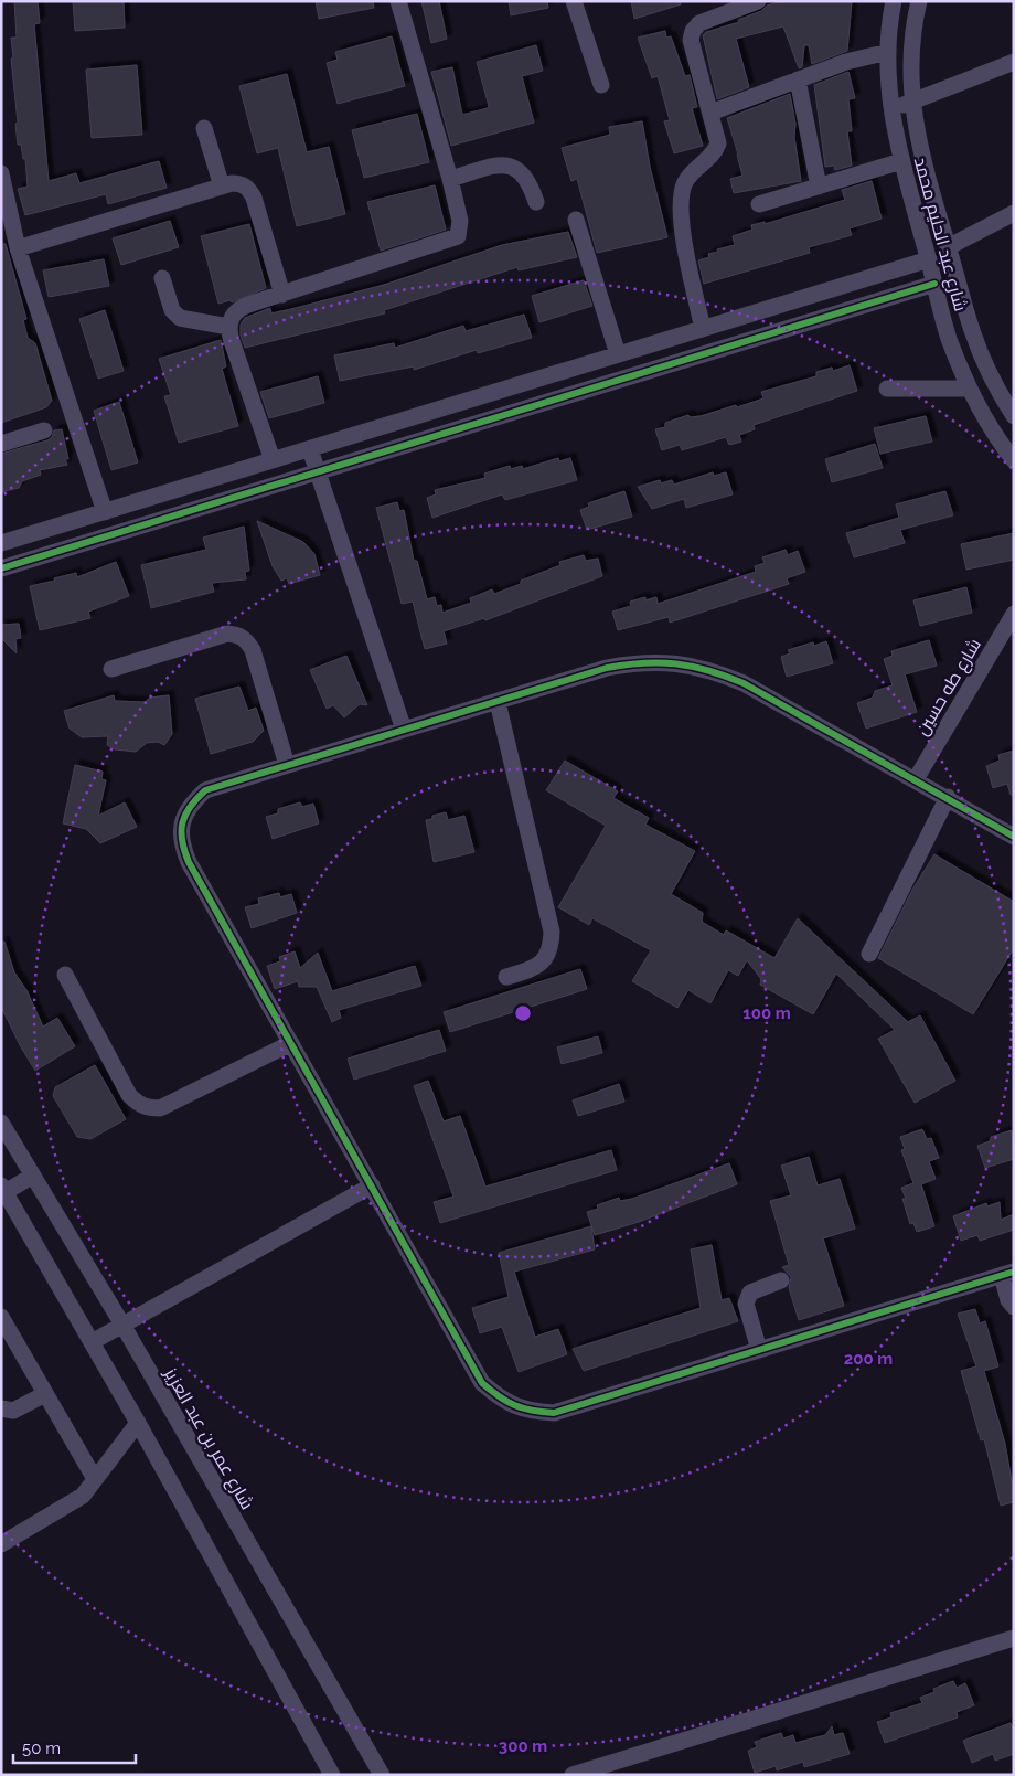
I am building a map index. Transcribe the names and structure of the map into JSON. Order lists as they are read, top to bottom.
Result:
{
  "streets": {
    "street": ["شارع عبد الحليم محمد", "شارع طه حسين", "شارع عمر بن عبد العزيز"]
  },
  "scale_bar": "50 m",
  "rings": ["100 m", "200 m", "300 m"]
}
